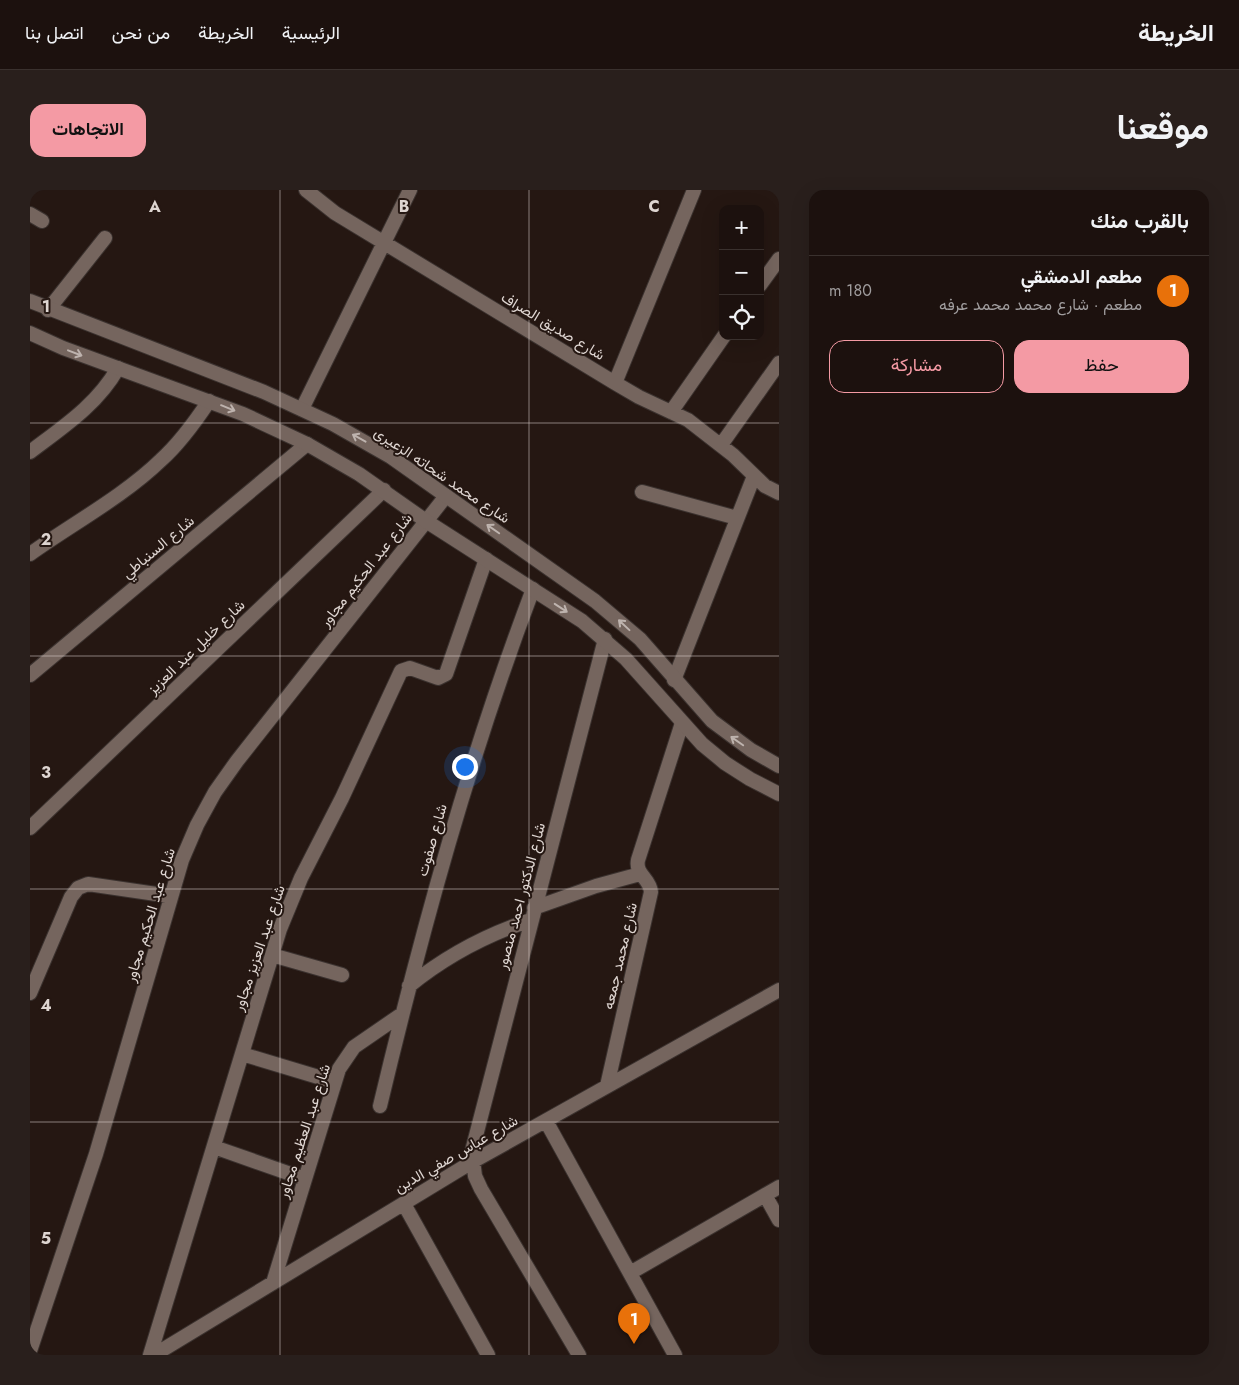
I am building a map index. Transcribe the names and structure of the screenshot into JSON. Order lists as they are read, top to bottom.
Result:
{
  "streets": {
    "street": [
      "شارع صديق الصراف",
      "شارع محمد شحاته الزعيرى",
      "شارع السنباطي",
      "شارع عبد الحكيم مجاور",
      "شارع خليل عبد العزيز",
      "شارع صفوت",
      "شارع الدكتور احمد منصور",
      "شارع عبد العزيز مجاور",
      "شارع محمد جمعه",
      "شارع عبد العظيم مجاور",
      "شارع عباس صفي الدين"
    ]
  },
  "crossings": [
    ["شارع محمد شحاته الزعيرى", "شارع عبد الحكيم مجاور"],
    ["شارع صفوت", "شارع عبد العظيم مجاور"],
    ["شارع الدكتور احمد منصور", "شارع عباس صفي الدين"],
    ["شارع محمد جمعه", "شارع عباس صفي الدين"],
    ["شارع عبد العظيم مجاور", "شارع عباس صفي الدين"]
  ],
  "page": {
    "header": "الخريطة",
    "nav": [
      "الرئيسية",
      "الخريطة",
      "من نحن",
      "اتصل بنا"
    ],
    "title": "موقعنا",
    "buttons": [
      "الاتجاهات",
      ["حفظ", "مشاركة"]
    ],
    "heading": "بالقرب منك",
    "map_buttons": ["+", "−"],
    "list": [
      {
        "mark": "1",
        "name": "مطعم الدمشقي",
        "note": "مطعم · شارع محمد محمد عرفه",
        "value": "180 m"
      }
    ],
    "pins": "1"
  },
  "grid": {
    "columns": ["A", "B", "C"],
    "rows": [
      "1",
      "2",
      "3",
      "4",
      "5"
    ]
  }
}
